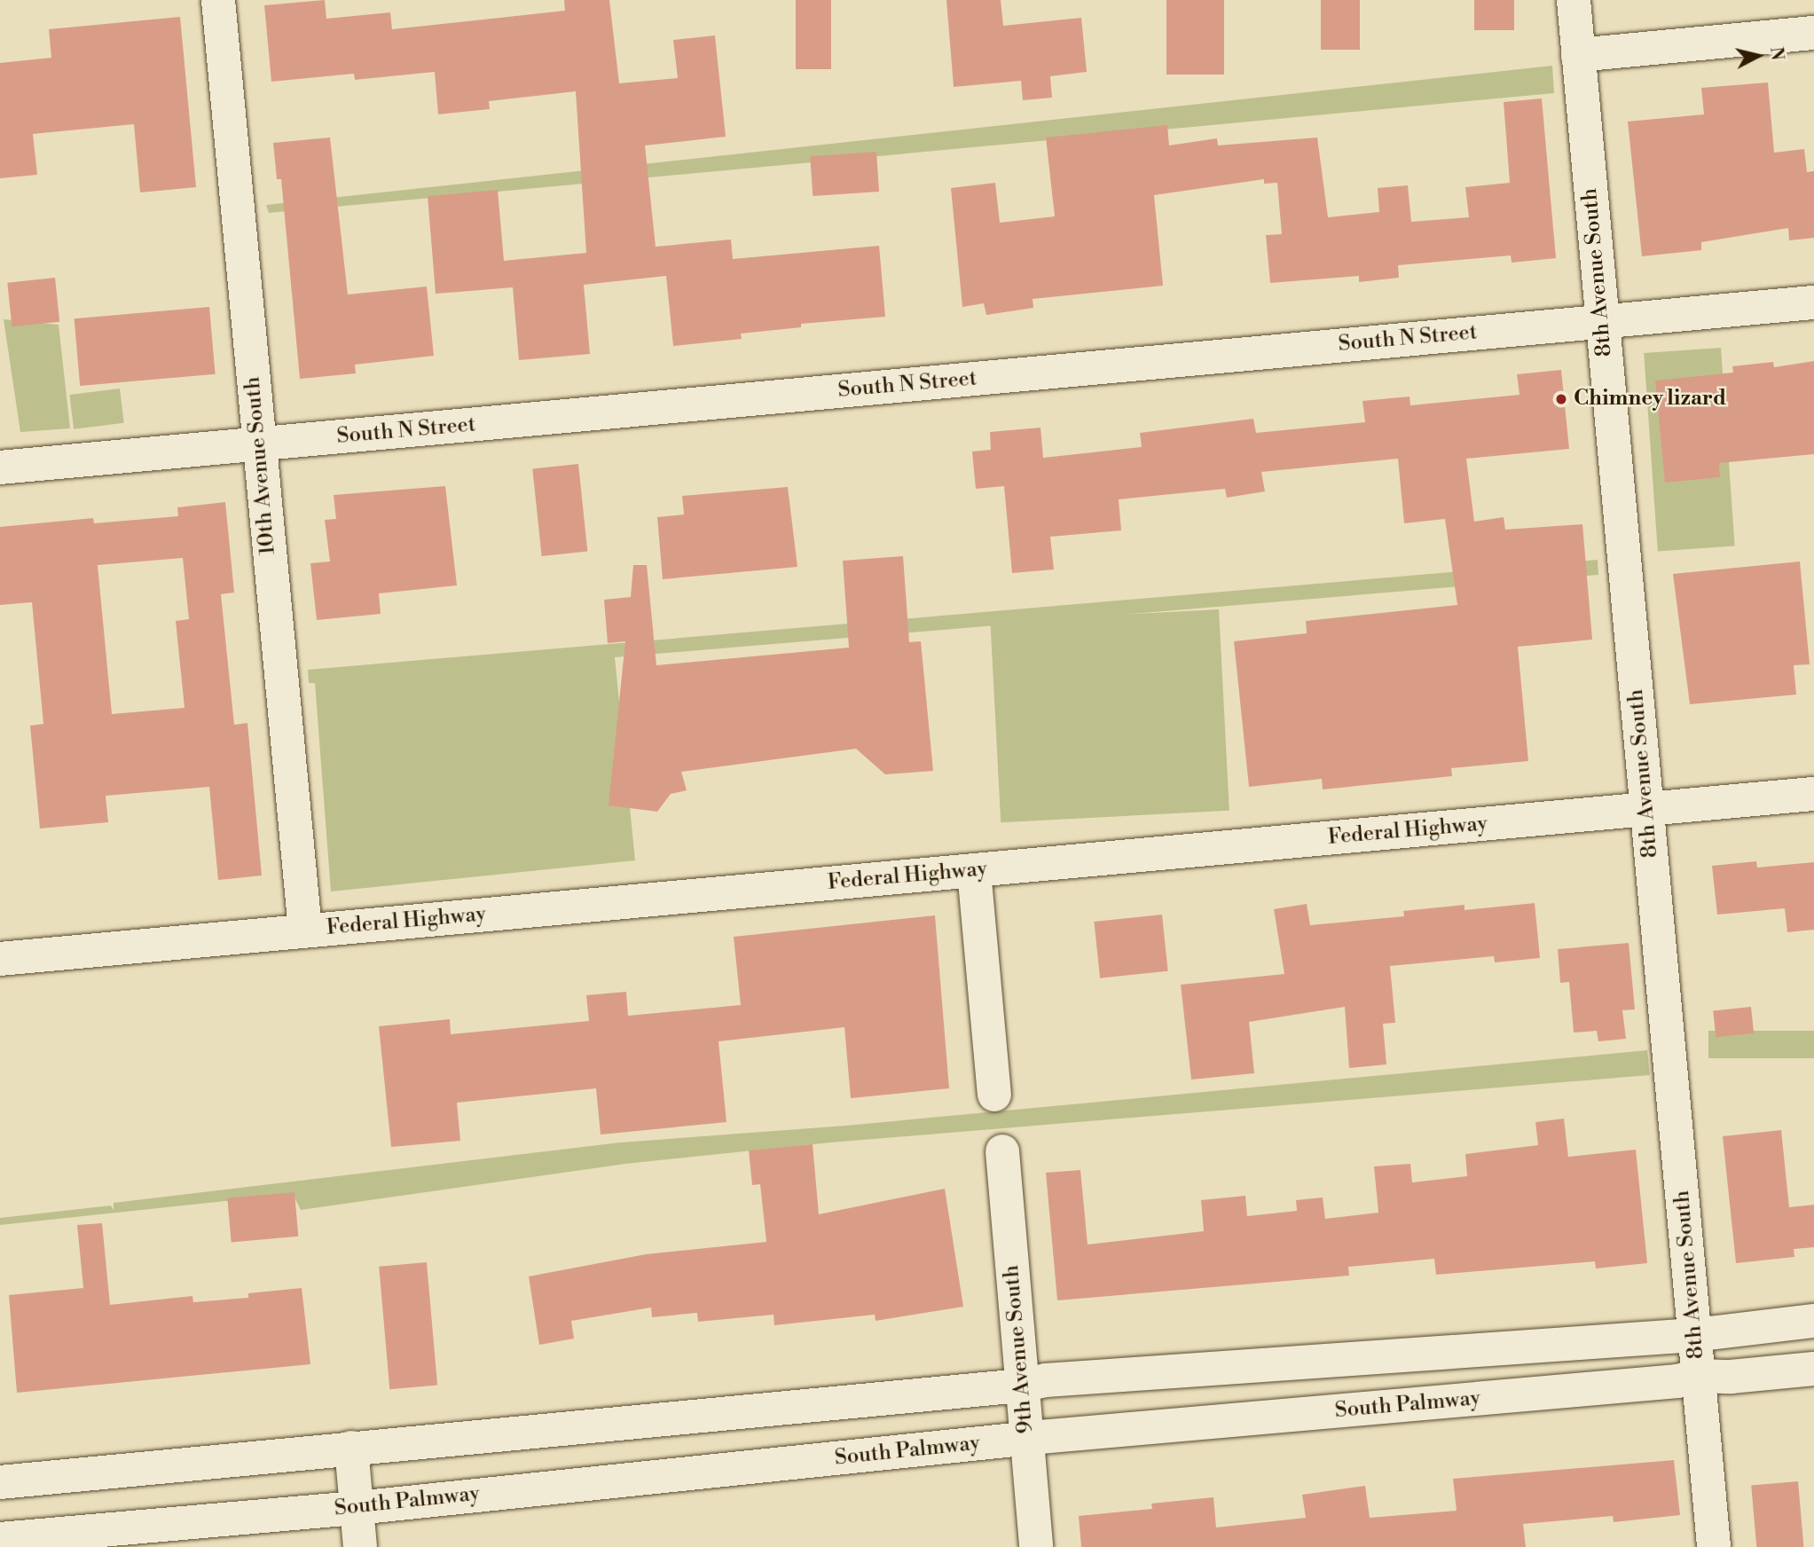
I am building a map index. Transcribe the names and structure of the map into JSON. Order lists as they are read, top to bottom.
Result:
{
  "streets": {
    "street": [
      "8th Avenue South",
      "South N Street",
      "10th Avenue South",
      "Federal Highway",
      "9th Avenue South",
      "South Palmway"
    ]
  },
  "crossings": [
    ["8th Avenue South", "South N Street"],
    ["8th Avenue South", "Federal Highway"],
    ["8th Avenue South", "South Palmway"],
    ["South N Street", "10th Avenue South"],
    ["10th Avenue South", "Federal Highway"],
    ["9th Avenue South", "South Palmway"]
  ],
  "places": ["Chimney lizard"],
  "north": "right"
}
